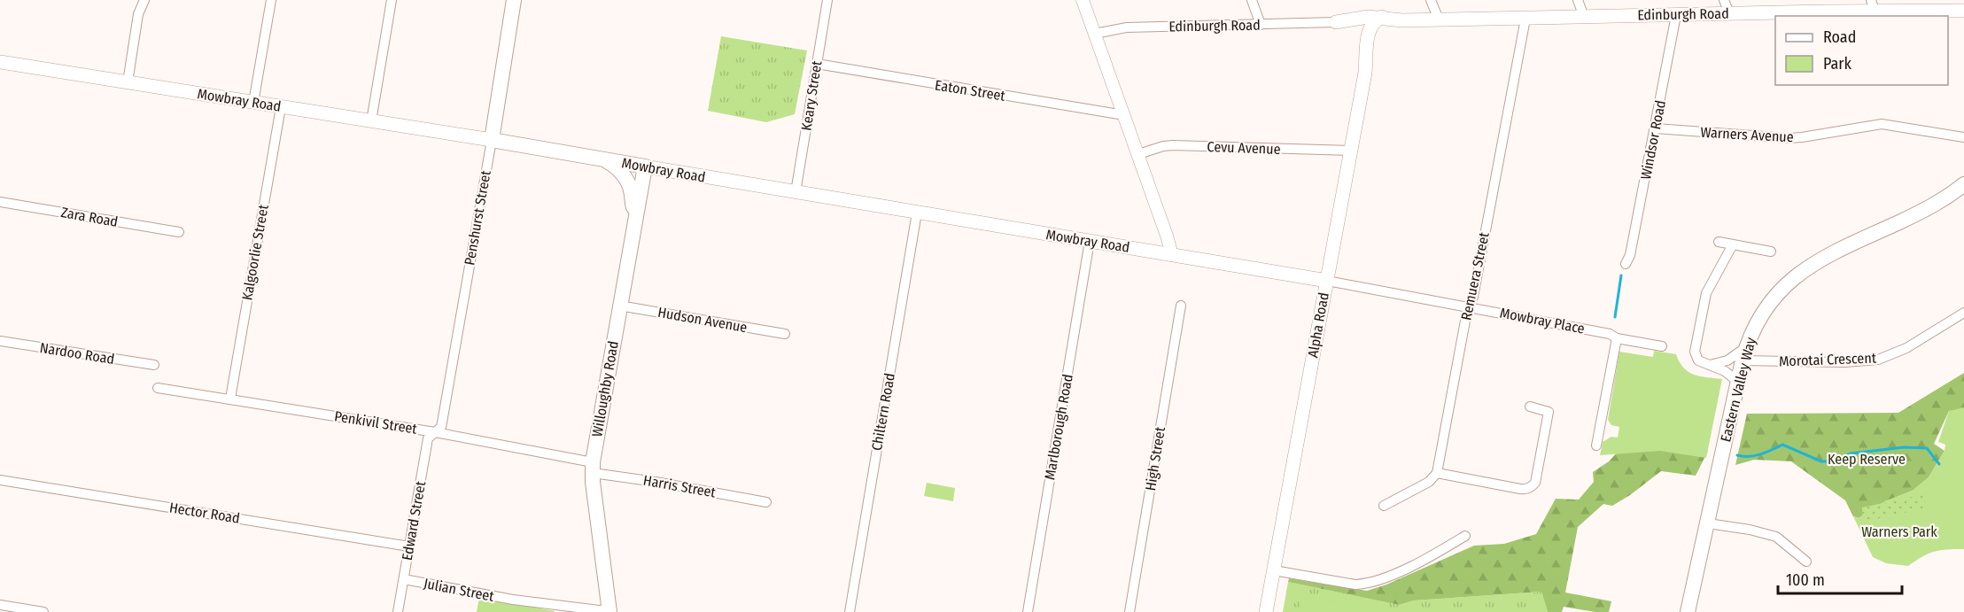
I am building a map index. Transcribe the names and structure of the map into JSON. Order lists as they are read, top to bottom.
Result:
{
  "streets": {
    "main road": [
      "Edinburgh Road",
      "Mowbray Road",
      "Penshurst Street",
      "Alpha Road",
      "Willoughby Road",
      "Eastern Valley Way"
    ],
    "street": [
      "Eaton Street",
      "Keary Street",
      "Warners Avenue",
      "Windsor Road",
      "Cevu Avenue",
      "Zara Road",
      "Kalgoorlie Street",
      "Remuera Street",
      "Hudson Avenue",
      "Mowbray Place",
      "Nardoo Road",
      "Morotai Crescent",
      "Chiltern Road",
      "Penkivil Street",
      "Marlborough Road",
      "High Street",
      "Harris Street",
      "Hector Road",
      "Edward Street",
      "Julian Street"
    ]
  },
  "crossings": [
    ["Edinburgh Road", "Windsor Road"],
    ["Edinburgh Road", "Remuera Street"],
    ["Edinburgh Road", "Alpha Road"],
    ["Eaton Street", "Keary Street"],
    ["Keary Street", "Mowbray Road"],
    ["Mowbray Road", "Penshurst Street"],
    ["Mowbray Road", "Kalgoorlie Street"],
    ["Mowbray Road", "Mowbray Place"],
    ["Mowbray Road", "Alpha Road"],
    ["Mowbray Road", "Willoughby Road"],
    ["Mowbray Road", "Chiltern Road"],
    ["Mowbray Road", "Marlborough Road"],
    ["Warners Avenue", "Windsor Road"],
    ["Cevu Avenue", "Alpha Road"],
    ["Penshurst Street", "Penkivil Street"],
    ["Penshurst Street", "Edward Street"],
    ["Kalgoorlie Street", "Penkivil Street"],
    ["Remuera Street", "Mowbray Place"],
    ["Hudson Avenue", "Willoughby Road"],
    ["Mowbray Place", "Alpha Road"],
    ["Morotai Crescent", "Eastern Valley Way"],
    ["Willoughby Road", "Penkivil Street"],
    ["Willoughby Road", "Harris Street"],
    ["Willoughby Road", "Julian Street"],
    ["Penkivil Street", "Harris Street"],
    ["Penkivil Street", "Edward Street"],
    ["Hector Road", "Edward Street"],
    ["Edward Street", "Julian Street"]
  ],
  "parks": ["Keep Reserve", "Warners Park"],
  "legend": ["Road", "Park"],
  "scale_bar": "100 m"
}
